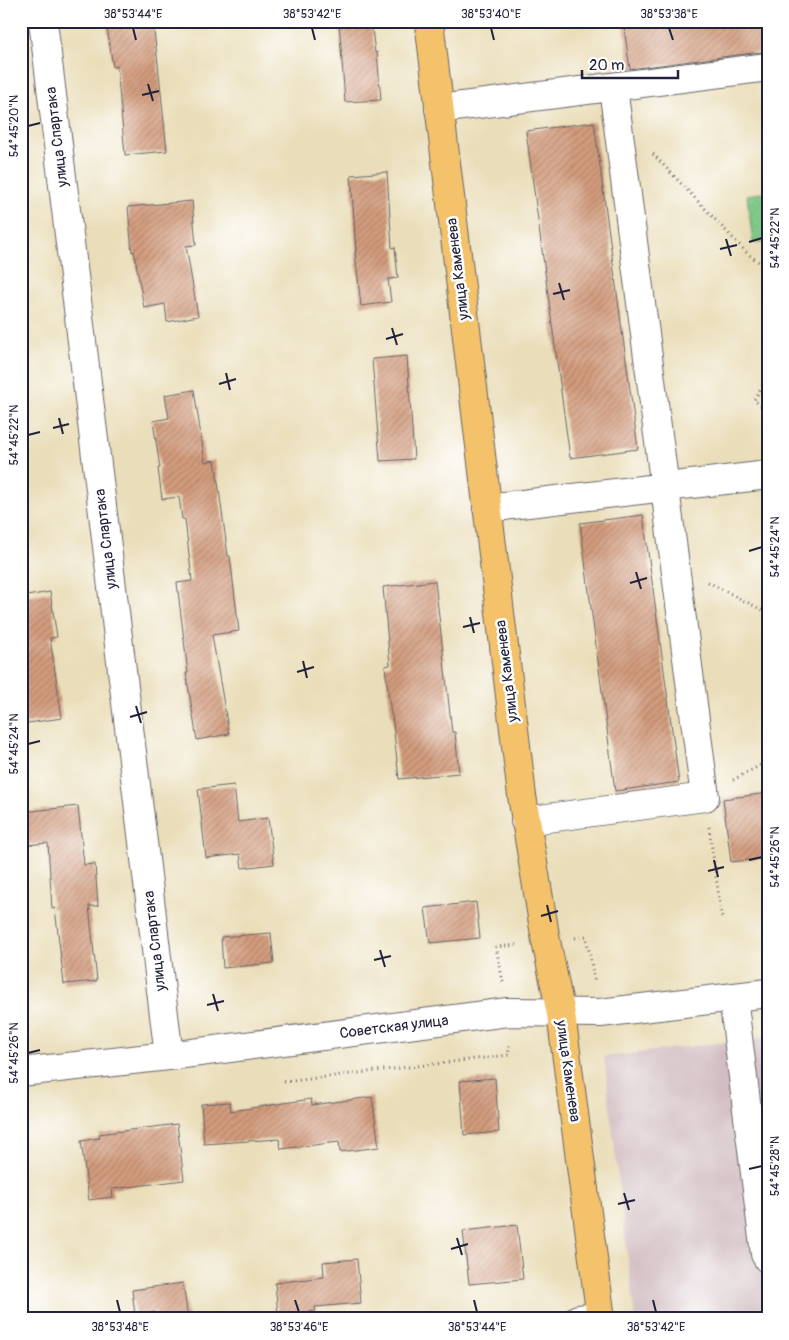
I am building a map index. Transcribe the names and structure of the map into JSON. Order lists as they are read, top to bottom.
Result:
{
  "streets": {
    "main road": ["улица Каменева"],
    "street": ["улица Спартака", "Советская улица"]
  },
  "crossings": [
    ["улица Спартака", "Советская улица"],
    ["улица Каменева", "Советская улица"]
  ],
  "scale_bar": "20 m",
  "coordinates": [
    "38°53'44\"E",
    "38°53'42\"E",
    "38°53'40\"E",
    "38°53'38\"E",
    "54°45'20\"N",
    "54°45'22\"N",
    "54°45'24\"N",
    "54°45'26\"N",
    "54°45'28\"N",
    "38°53'48\"E",
    "38°53'46\"E"
  ]
}
